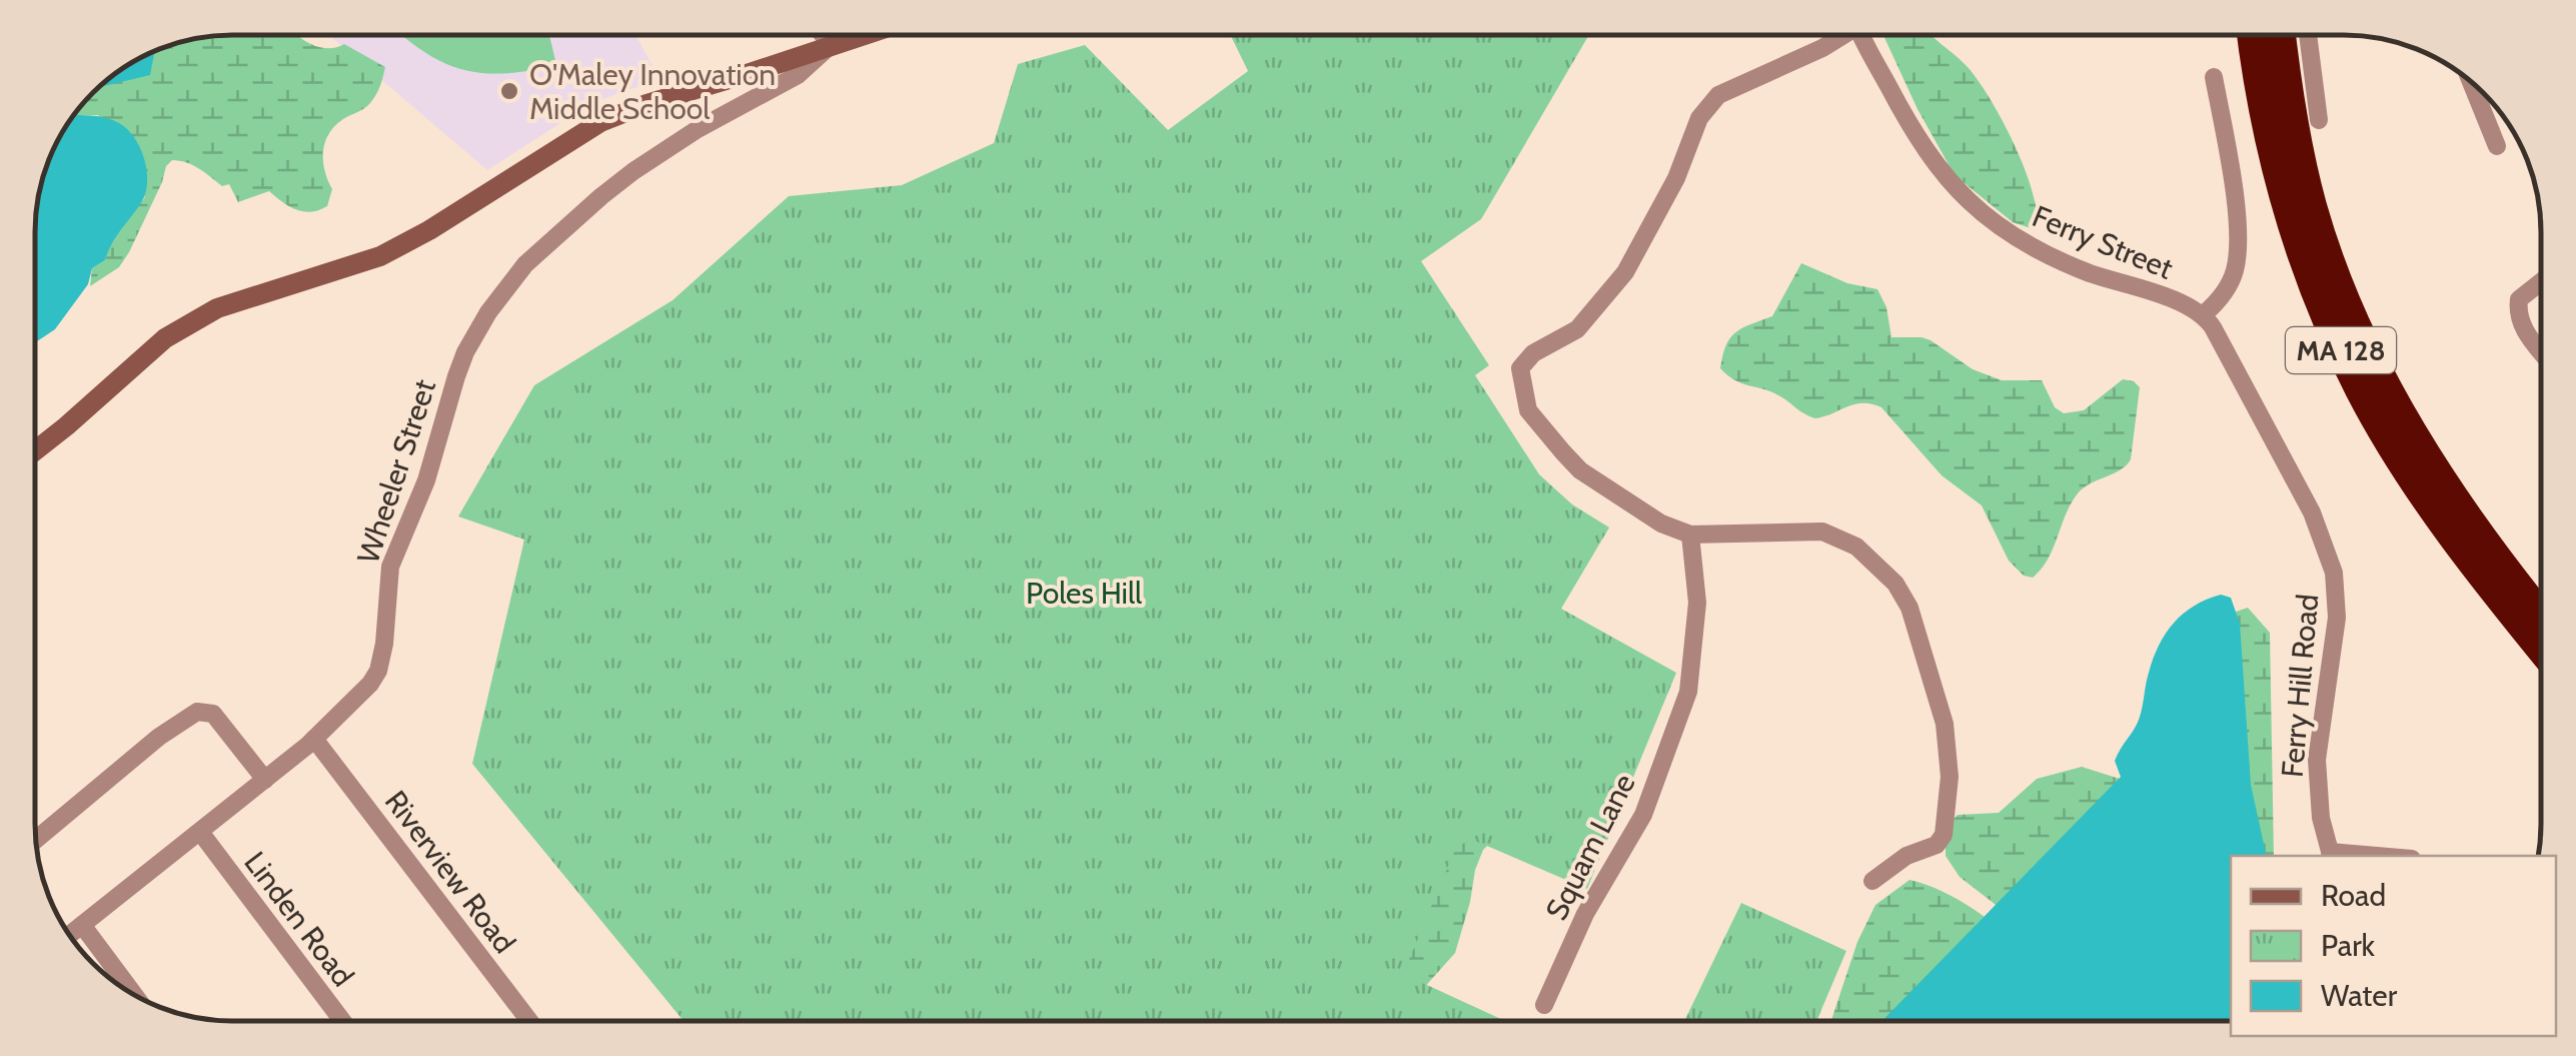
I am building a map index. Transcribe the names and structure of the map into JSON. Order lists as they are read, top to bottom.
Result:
{
  "streets": {
    "highway": ["MA 128"],
    "street": [
      "Ferry Street",
      "Wheeler Street",
      "Ferry Hill Road",
      "Squam Lane",
      "Riverview Road",
      "Linden Road"
    ]
  },
  "crossings": [
    ["Ferry Street", "Ferry Hill Road"],
    ["Wheeler Street", "Riverview Road"],
    ["Wheeler Street", "Linden Road"]
  ],
  "parks": ["Poles Hill"],
  "places": ["O'Maley Innovation Middle School"],
  "legend": ["Road", "Park", "Water"]
}
